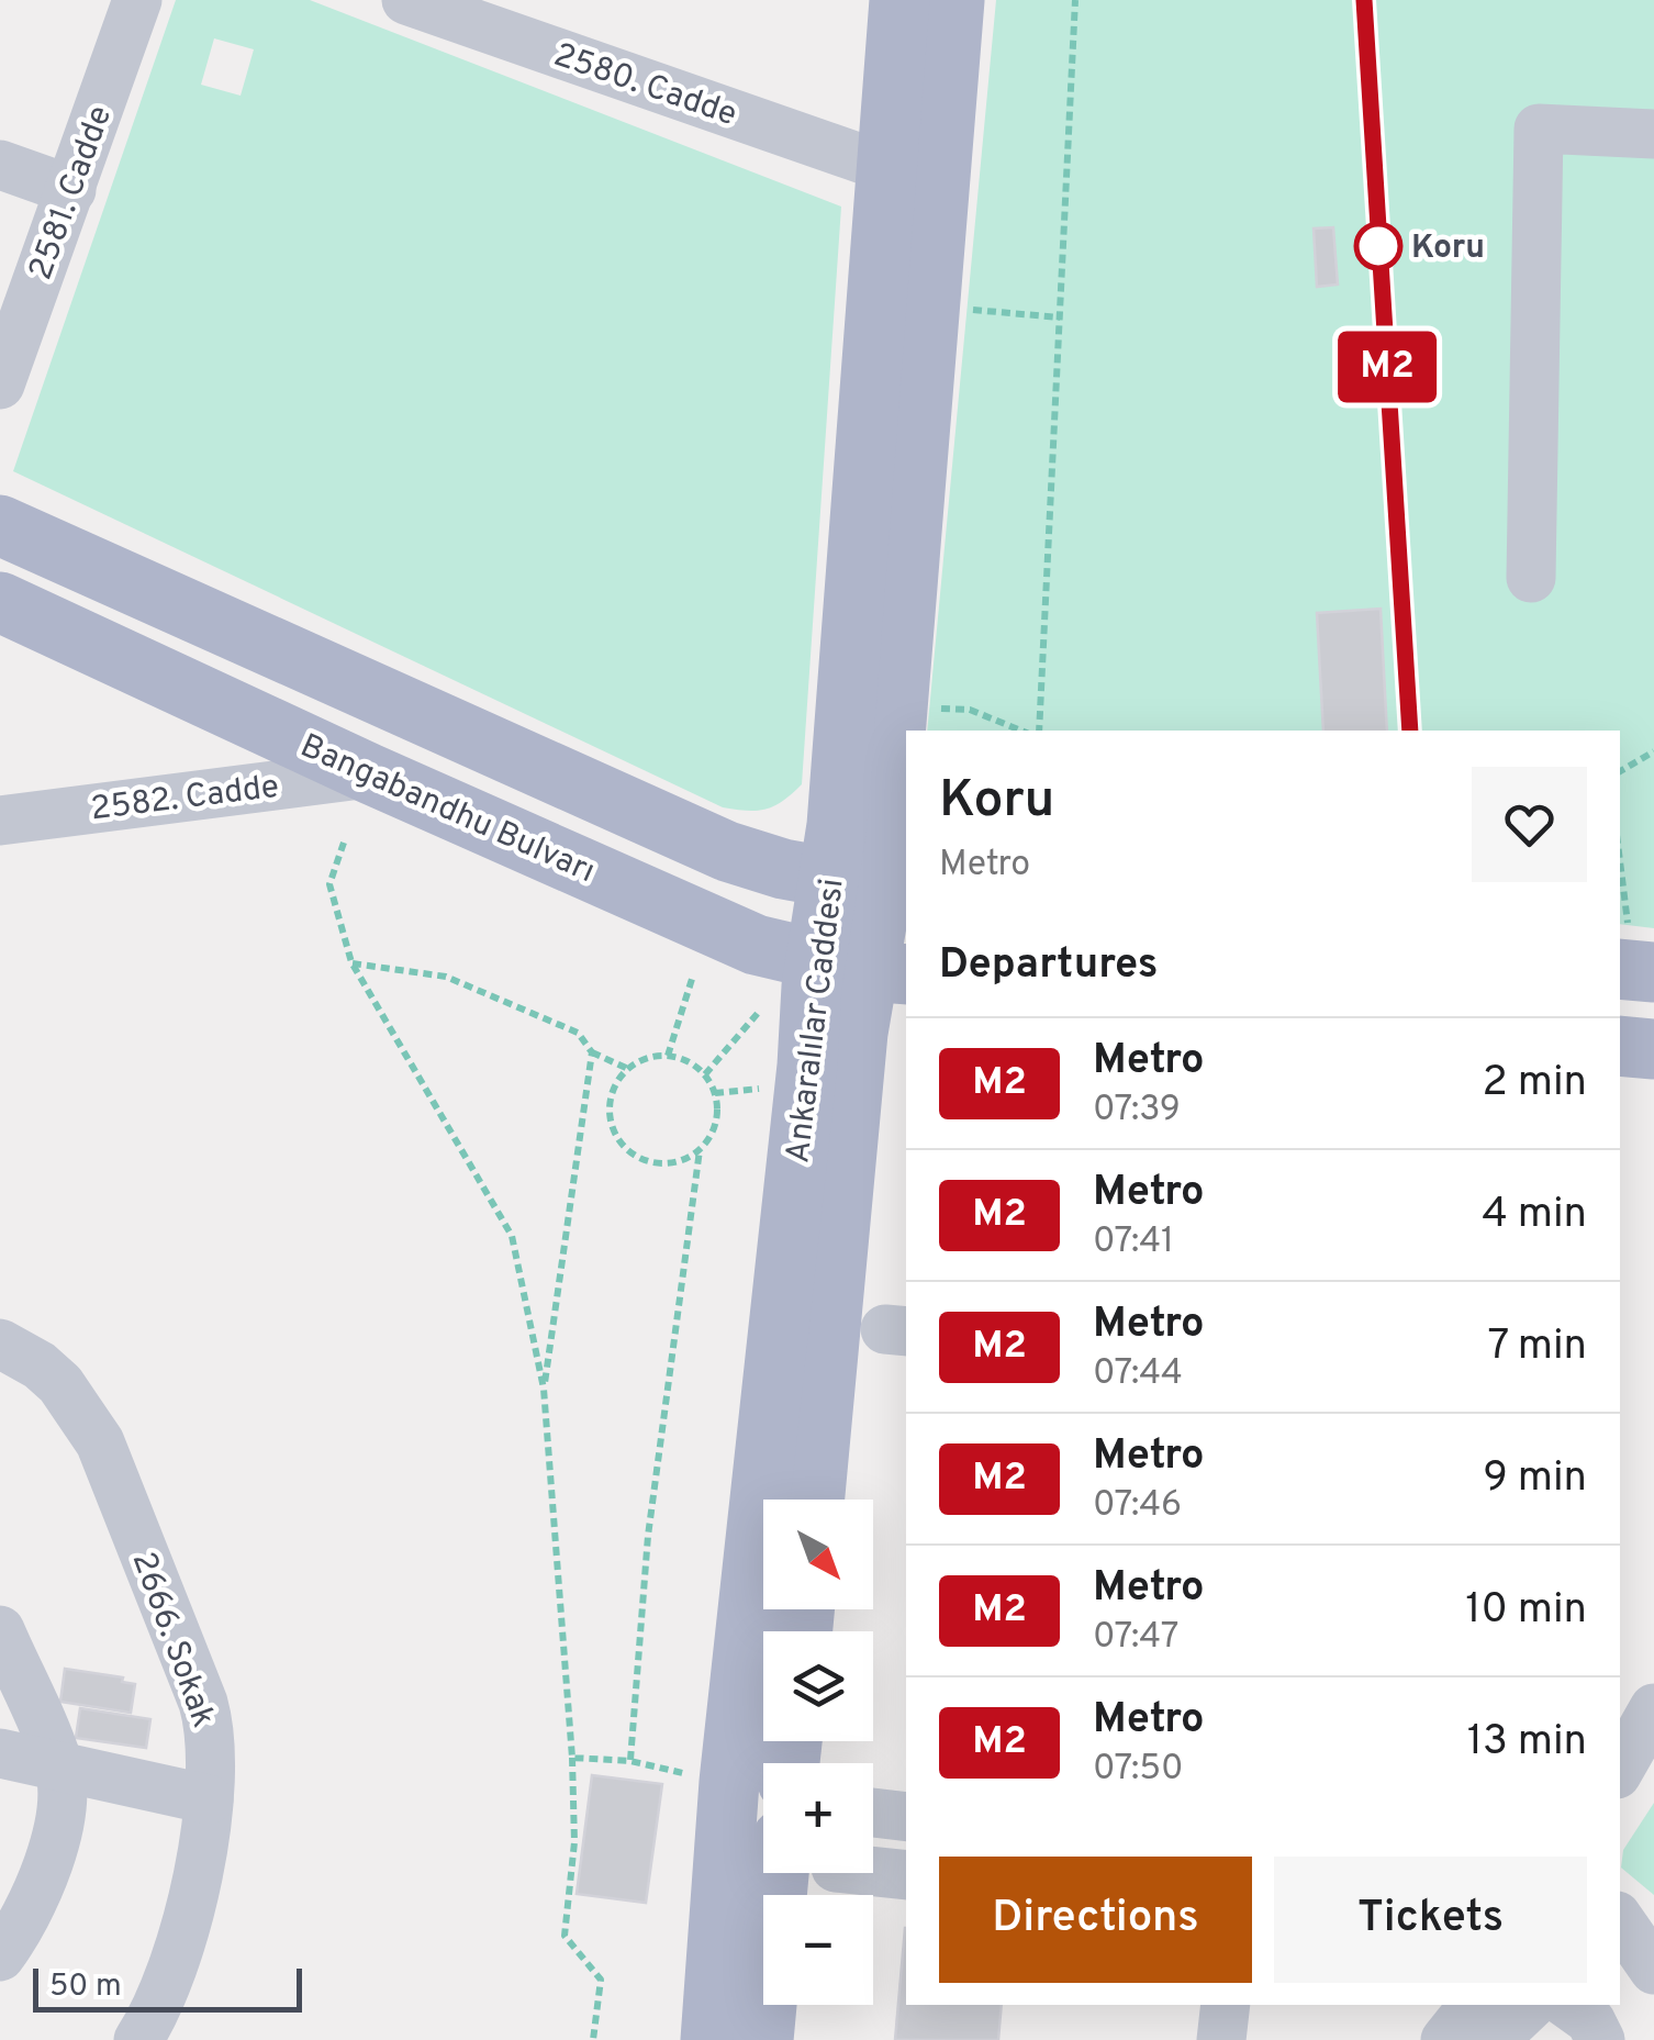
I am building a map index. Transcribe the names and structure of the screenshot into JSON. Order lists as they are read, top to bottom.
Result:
{
  "streets": {
    "main road": ["Bangabandhu Bulvarı", "Ankaralılar Caddesi"],
    "street": [
      "2580. Cadde",
      "2581. Cadde",
      "2582. Cadde",
      "2666. Sokak"
    ]
  },
  "crossings": [
    ["2580. Cadde", "Ankaralılar Caddesi"],
    ["2582. Cadde", "Bangabandhu Bulvarı"],
    ["Bangabandhu Bulvarı", "Ankaralılar Caddesi"]
  ],
  "places": ["Koru"],
  "lines": ["metro line M2"],
  "scale_bar": "50 m",
  "north": "bottom right",
  "page": {
    "on_map": "M2",
    "heading": [
      ["Koru", "Metro"],
      "Departures"
    ],
    "list": [
      {
        "mark": "M2",
        "name": "Metro",
        "note": "07:39",
        "value": "2 min"
      },
      {
        "mark": "M2",
        "name": "Metro",
        "note": "07:41",
        "value": "4 min"
      },
      {
        "mark": "M2",
        "name": "Metro",
        "note": "07:44",
        "value": "7 min"
      },
      {
        "mark": "M2",
        "name": "Metro",
        "note": "07:46",
        "value": "9 min"
      },
      {
        "mark": "M2",
        "name": "Metro",
        "note": "07:47",
        "value": "10 min"
      },
      {
        "mark": "M2",
        "name": "Metro",
        "note": "07:50",
        "value": "13 min"
      }
    ],
    "map_buttons": ["+", "−"],
    "buttons": ["Directions", "Tickets"],
    "scale": "50 m"
  }
}
